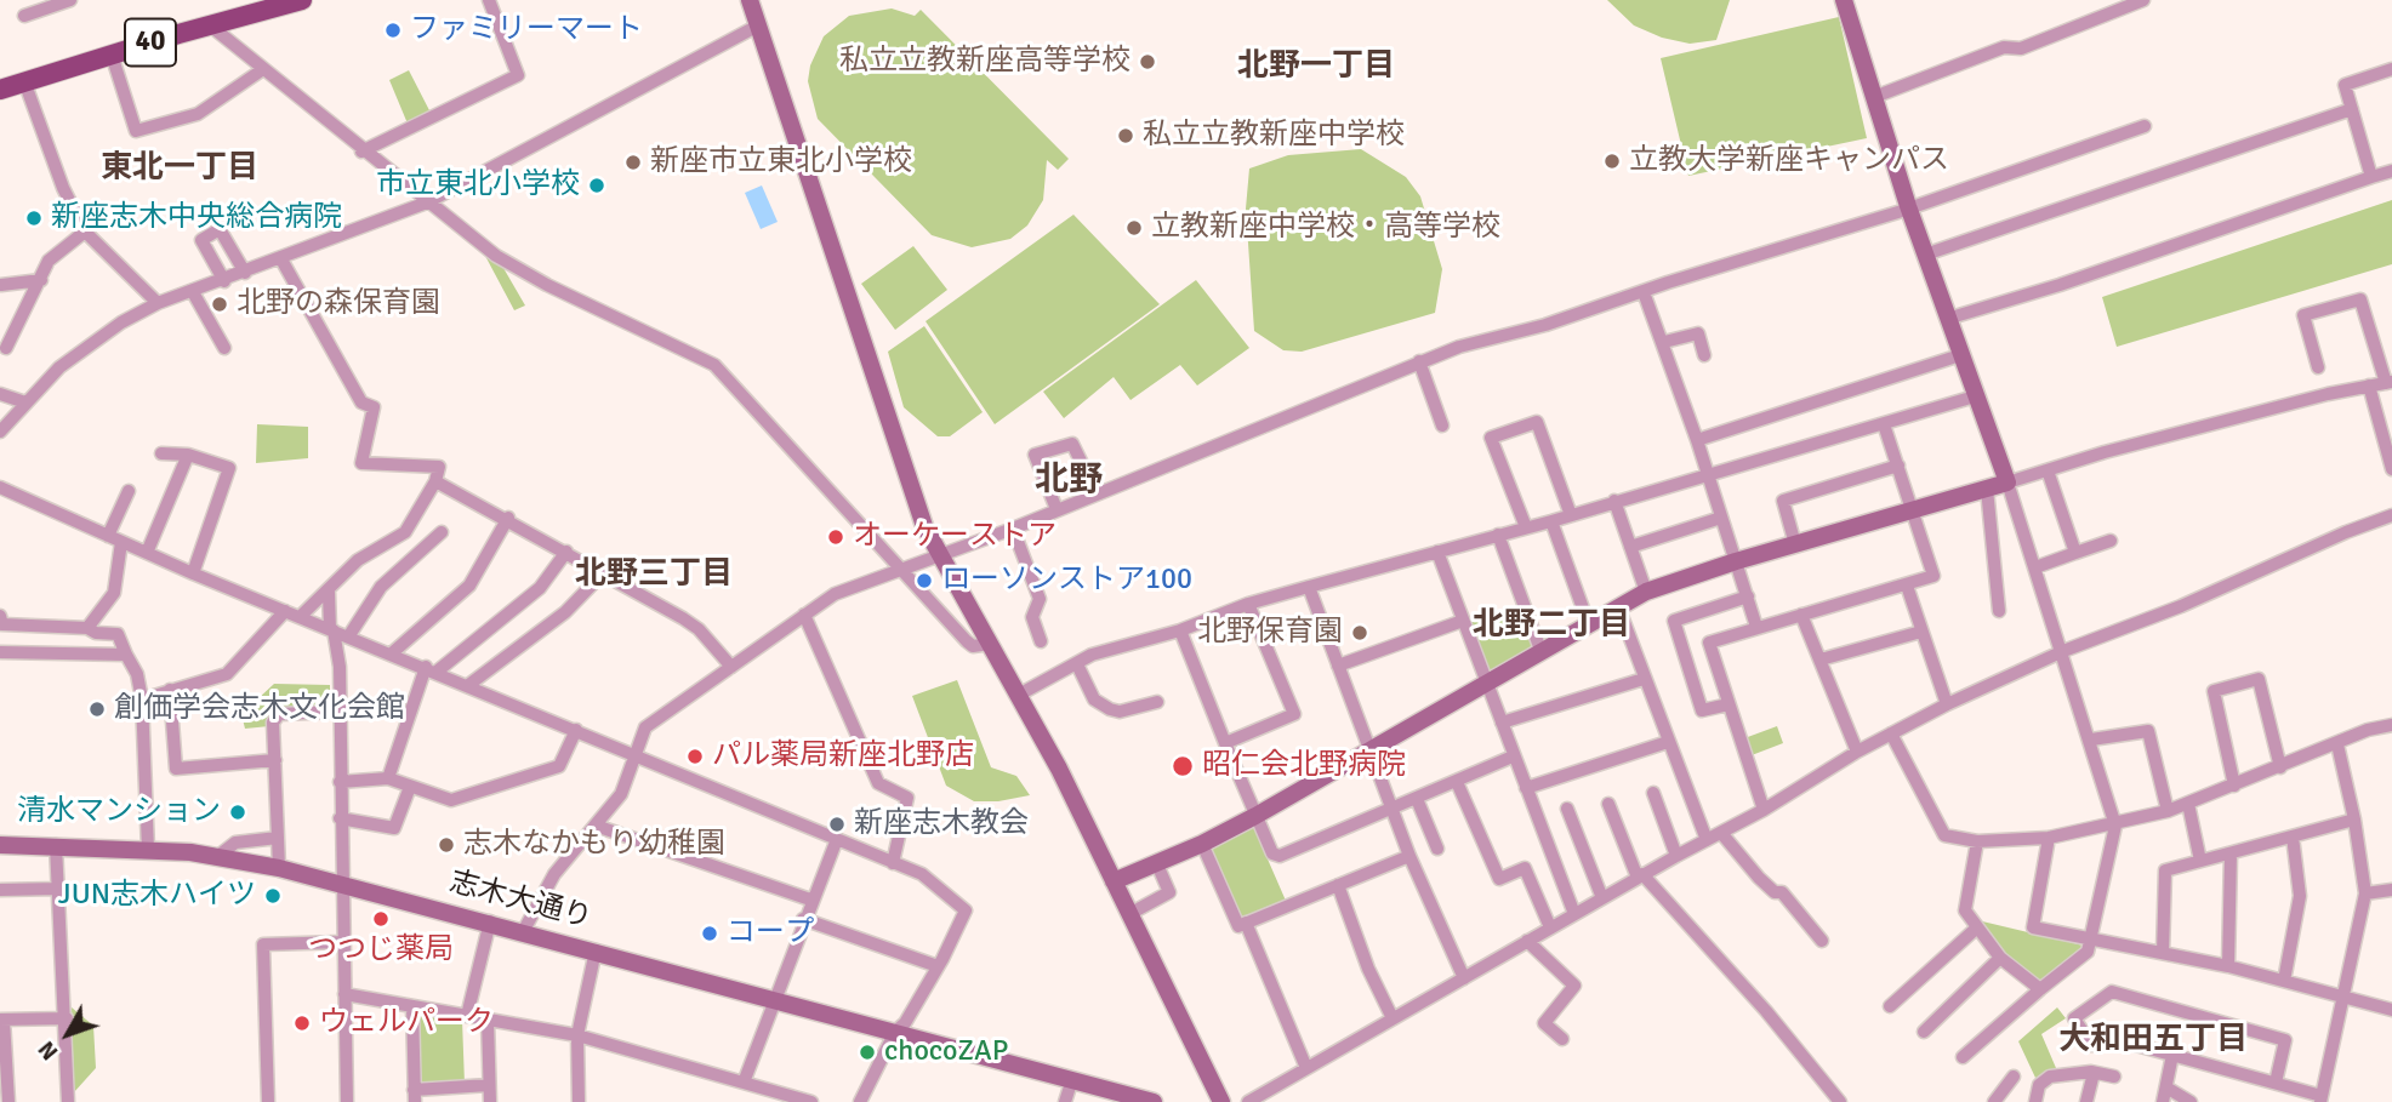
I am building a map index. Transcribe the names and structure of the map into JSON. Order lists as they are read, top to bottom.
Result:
{
  "streets": {
    "main road": ["40"],
    "street": ["志木大通り"]
  },
  "districts": [
    "北野一丁目",
    "東北一丁目",
    "北野",
    "北野三丁目",
    "北野二丁目",
    "大和田五丁目"
  ],
  "places": [
    "ファミリーマート",
    "私立立教新座高等学校",
    "私立立教新座中学校",
    "立教大学新座キャンパス",
    "新座市立東北小学校",
    "市立東北小学校",
    "新座志木中央総合病院",
    "立教新座中学校・高等学校",
    "北野の森保育園",
    "オーケーストア",
    "ローソンストア100",
    "北野保育園",
    "創価学会志木文化会館",
    "パル薬局新座北野店",
    "昭仁会北野病院",
    "清水マンション",
    "新座志木教会",
    "志木なかもり幼稚園",
    "JUN志木ハイツ",
    "つつじ薬局",
    "コープ",
    "ウェルパーク",
    "chocoZAP"
  ],
  "north": "bottom left"
}
